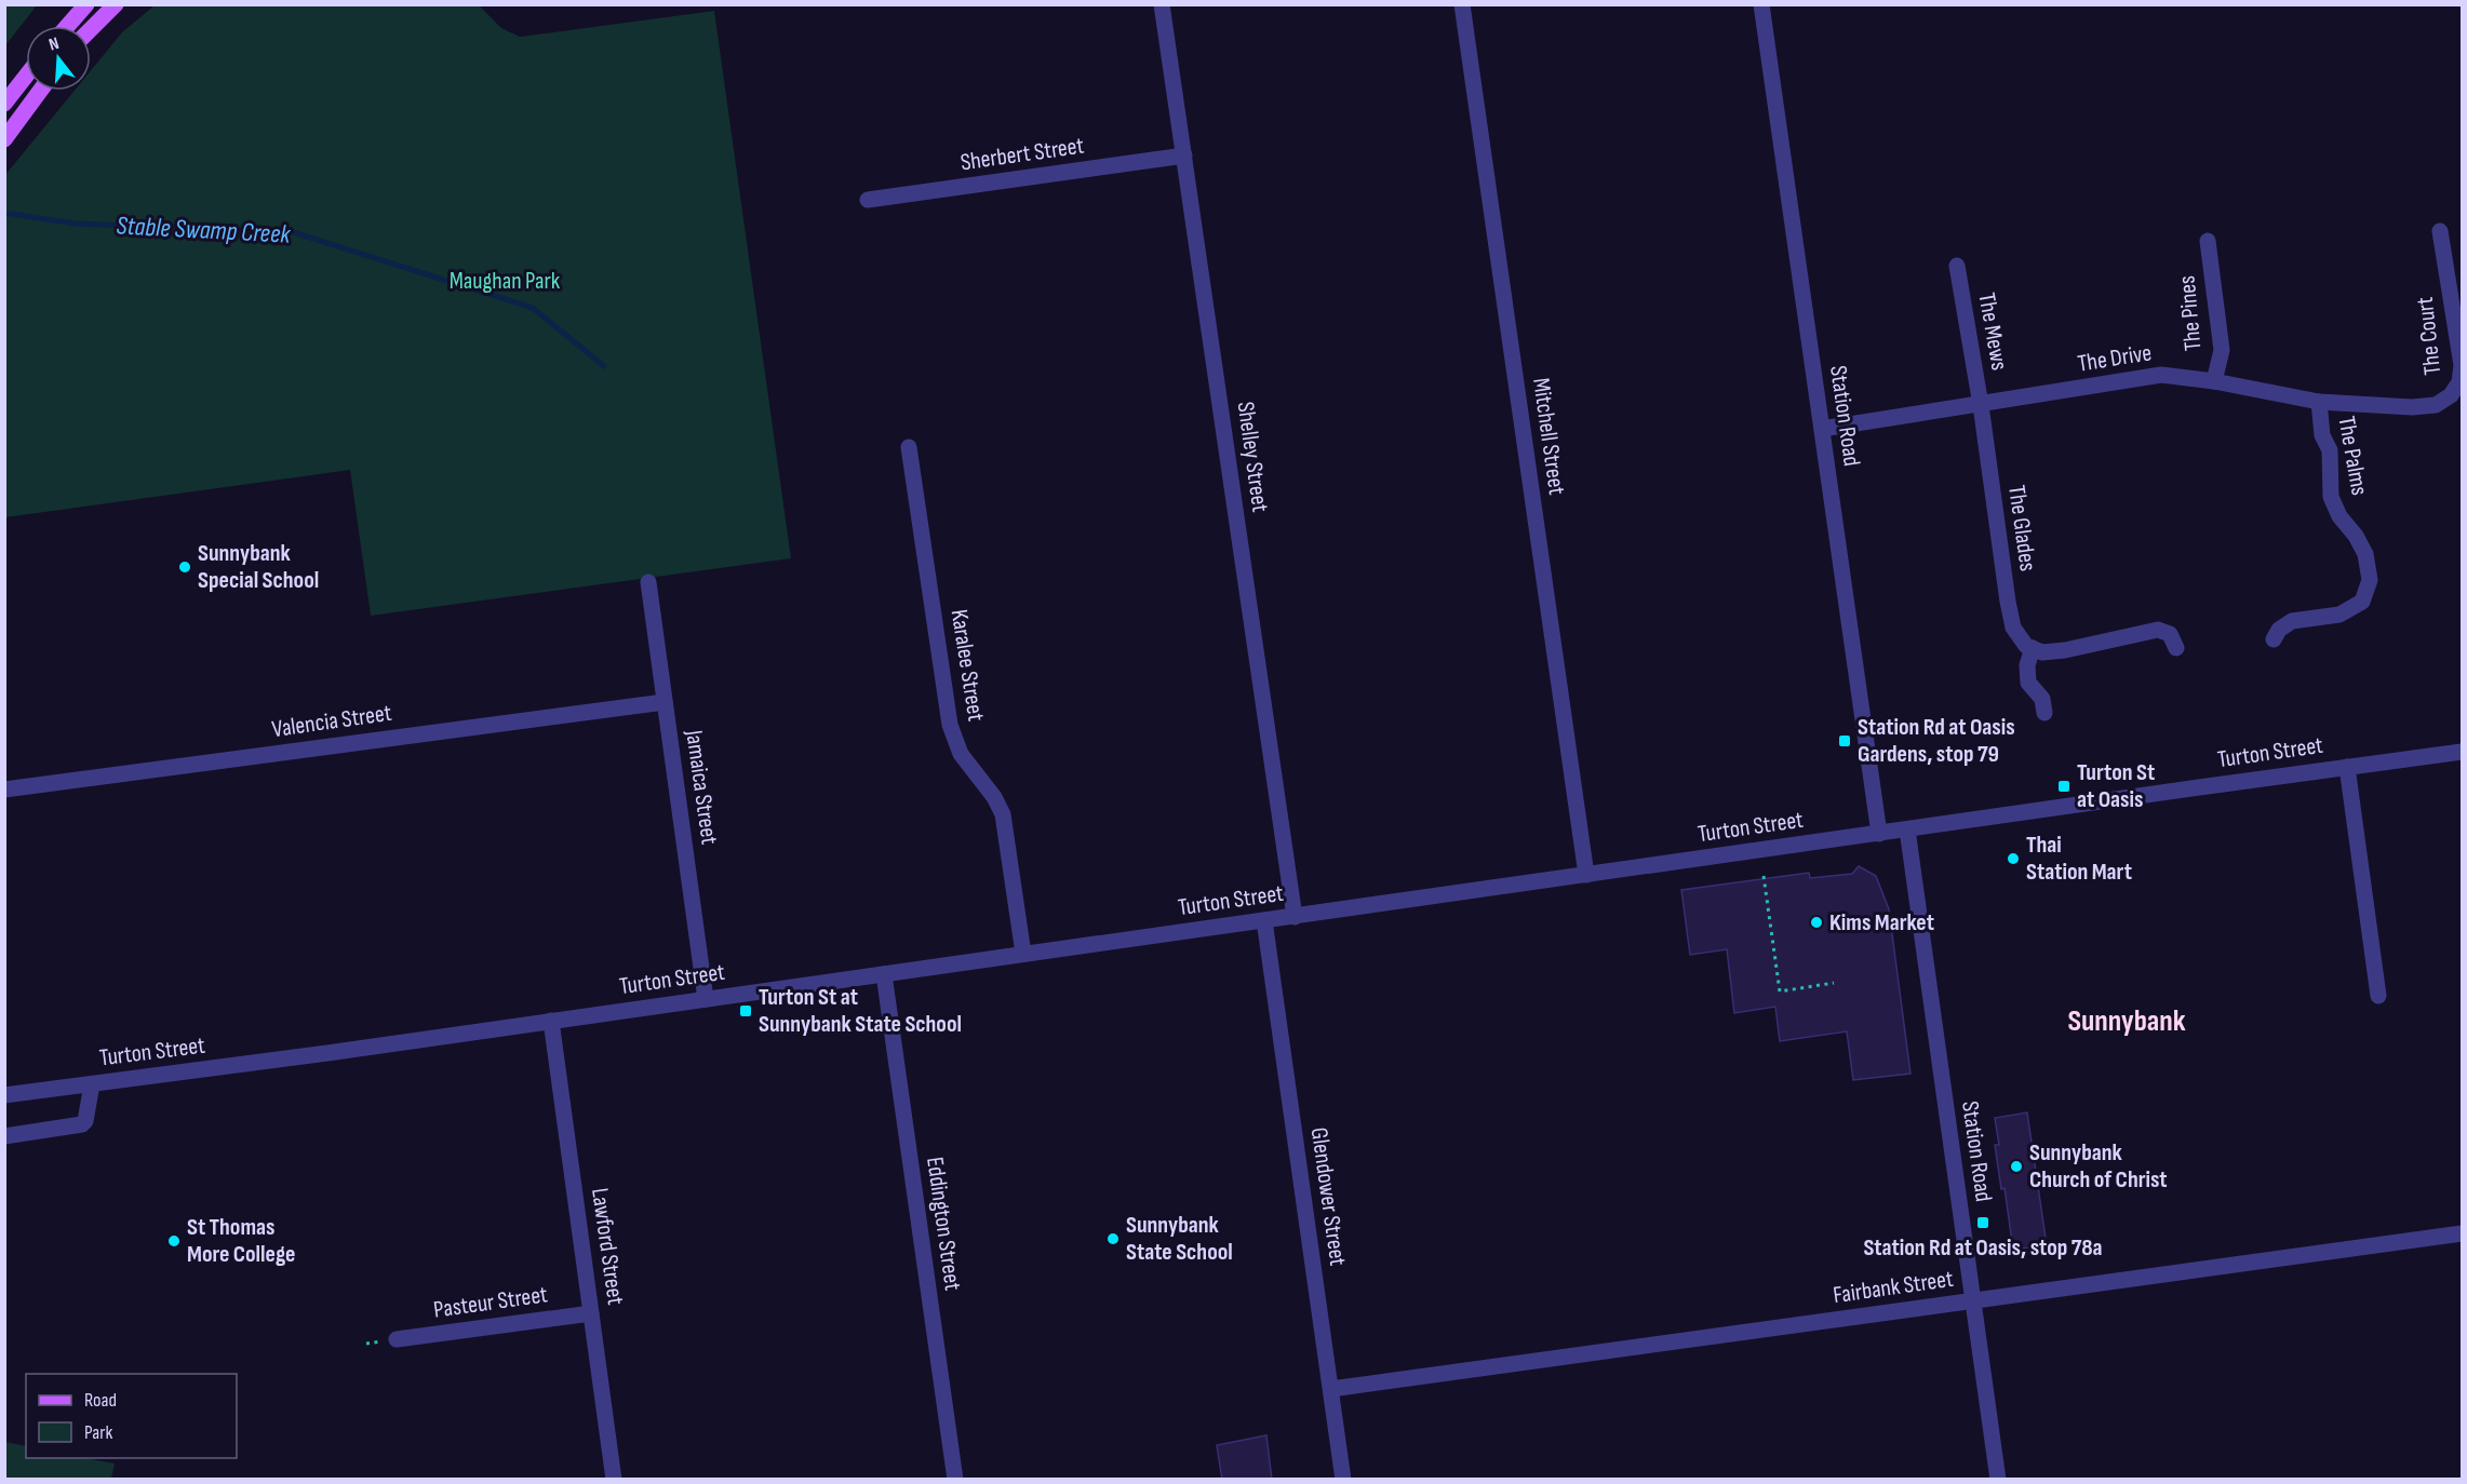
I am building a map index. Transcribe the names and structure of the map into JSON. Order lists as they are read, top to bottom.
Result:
{
  "streets": {
    "street": [
      "Sherbert Street",
      "The Pines",
      "The Mews",
      "The Court",
      "The Drive",
      "Station Road",
      "Mitchell Street",
      "The Palms",
      "Shelley Street",
      "The Glades",
      "Karalee Street",
      "Valencia Street",
      "Turton Street",
      "Jamaica Street",
      "Glendower Street",
      "Eddington Street",
      "Lawford Street",
      "Fairbank Street",
      "Pasteur Street"
    ]
  },
  "crossings": [
    ["Sherbert Street", "Shelley Street"],
    ["The Pines", "The Drive"],
    ["The Mews", "The Drive"],
    ["The Mews", "The Glades"],
    ["The Court", "The Drive"],
    ["The Drive", "Station Road"],
    ["The Drive", "The Palms"],
    ["The Drive", "The Glades"],
    ["Station Road", "Turton Street"],
    ["Station Road", "Fairbank Street"],
    ["Mitchell Street", "Turton Street"],
    ["Shelley Street", "Turton Street"],
    ["Karalee Street", "Turton Street"],
    ["Valencia Street", "Jamaica Street"],
    ["Turton Street", "Jamaica Street"],
    ["Turton Street", "Glendower Street"],
    ["Turton Street", "Eddington Street"],
    ["Turton Street", "Lawford Street"],
    ["Glendower Street", "Fairbank Street"],
    ["Lawford Street", "Pasteur Street"]
  ],
  "districts": ["Sunnybank"],
  "water": ["Stable Swamp Creek"],
  "parks": ["Maughan Park"],
  "places": {
    "other": [
      "Sunnybank Special School",
      "Thai Station Mart",
      "Kims Market",
      "Sunnybank Church of Christ",
      "Sunnybank State School",
      "St Thomas More College"
    ],
    "transit": [
      "Station Rd at Oasis Gardens, stop 79",
      "Turton St at Oasis",
      "Turton St at Sunnybank State School",
      "Station Rd at Oasis, stop 78a"
    ]
  },
  "legend": ["Road", "Park"],
  "north": "top"
}
